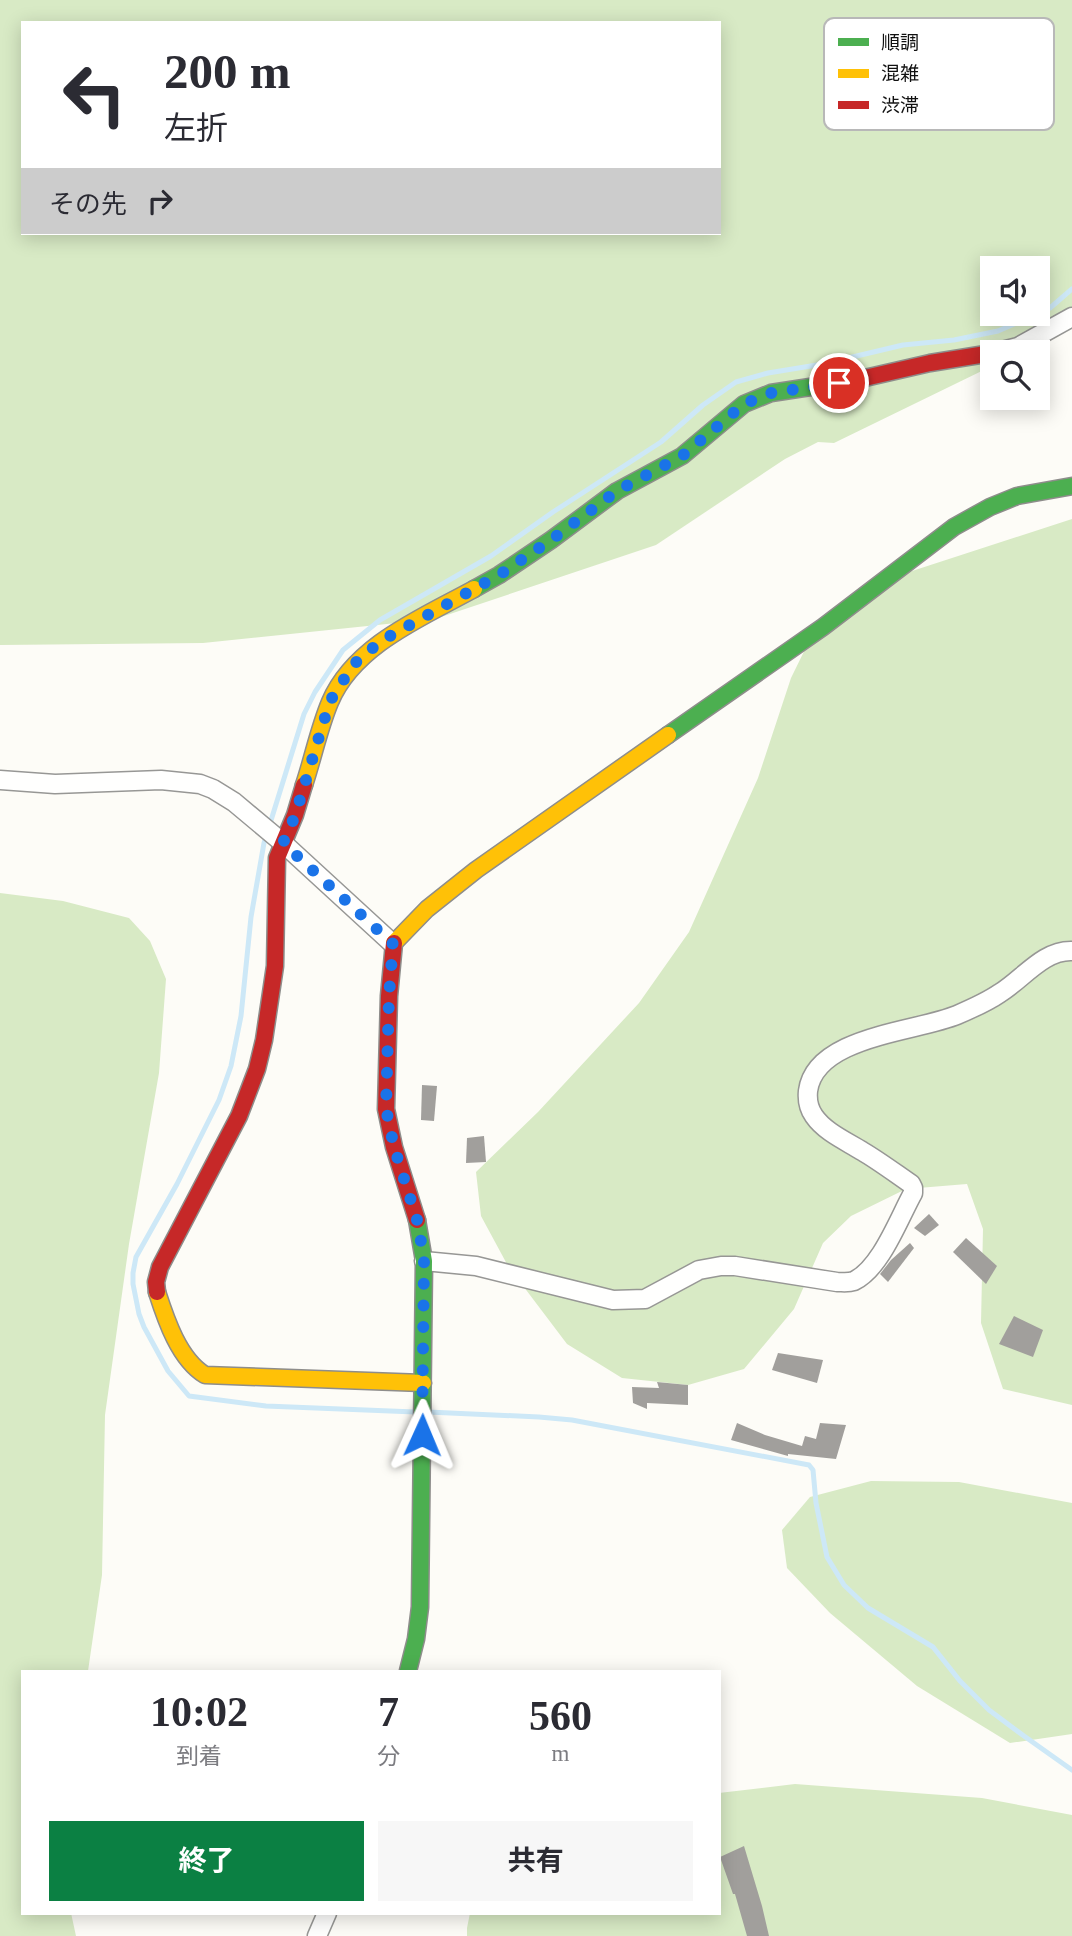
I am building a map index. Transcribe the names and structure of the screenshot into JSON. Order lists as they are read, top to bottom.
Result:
{
  "legend": ["順調", "混雑", "渋滞"],
  "page": {
    "turn": ["200 m", "左折"],
    "then": "その先",
    "eta": [
      "10:02",
      "到着",
      "7",
      "分",
      "560",
      "m"
    ],
    "buttons": ["終了", "共有"]
  }
}
